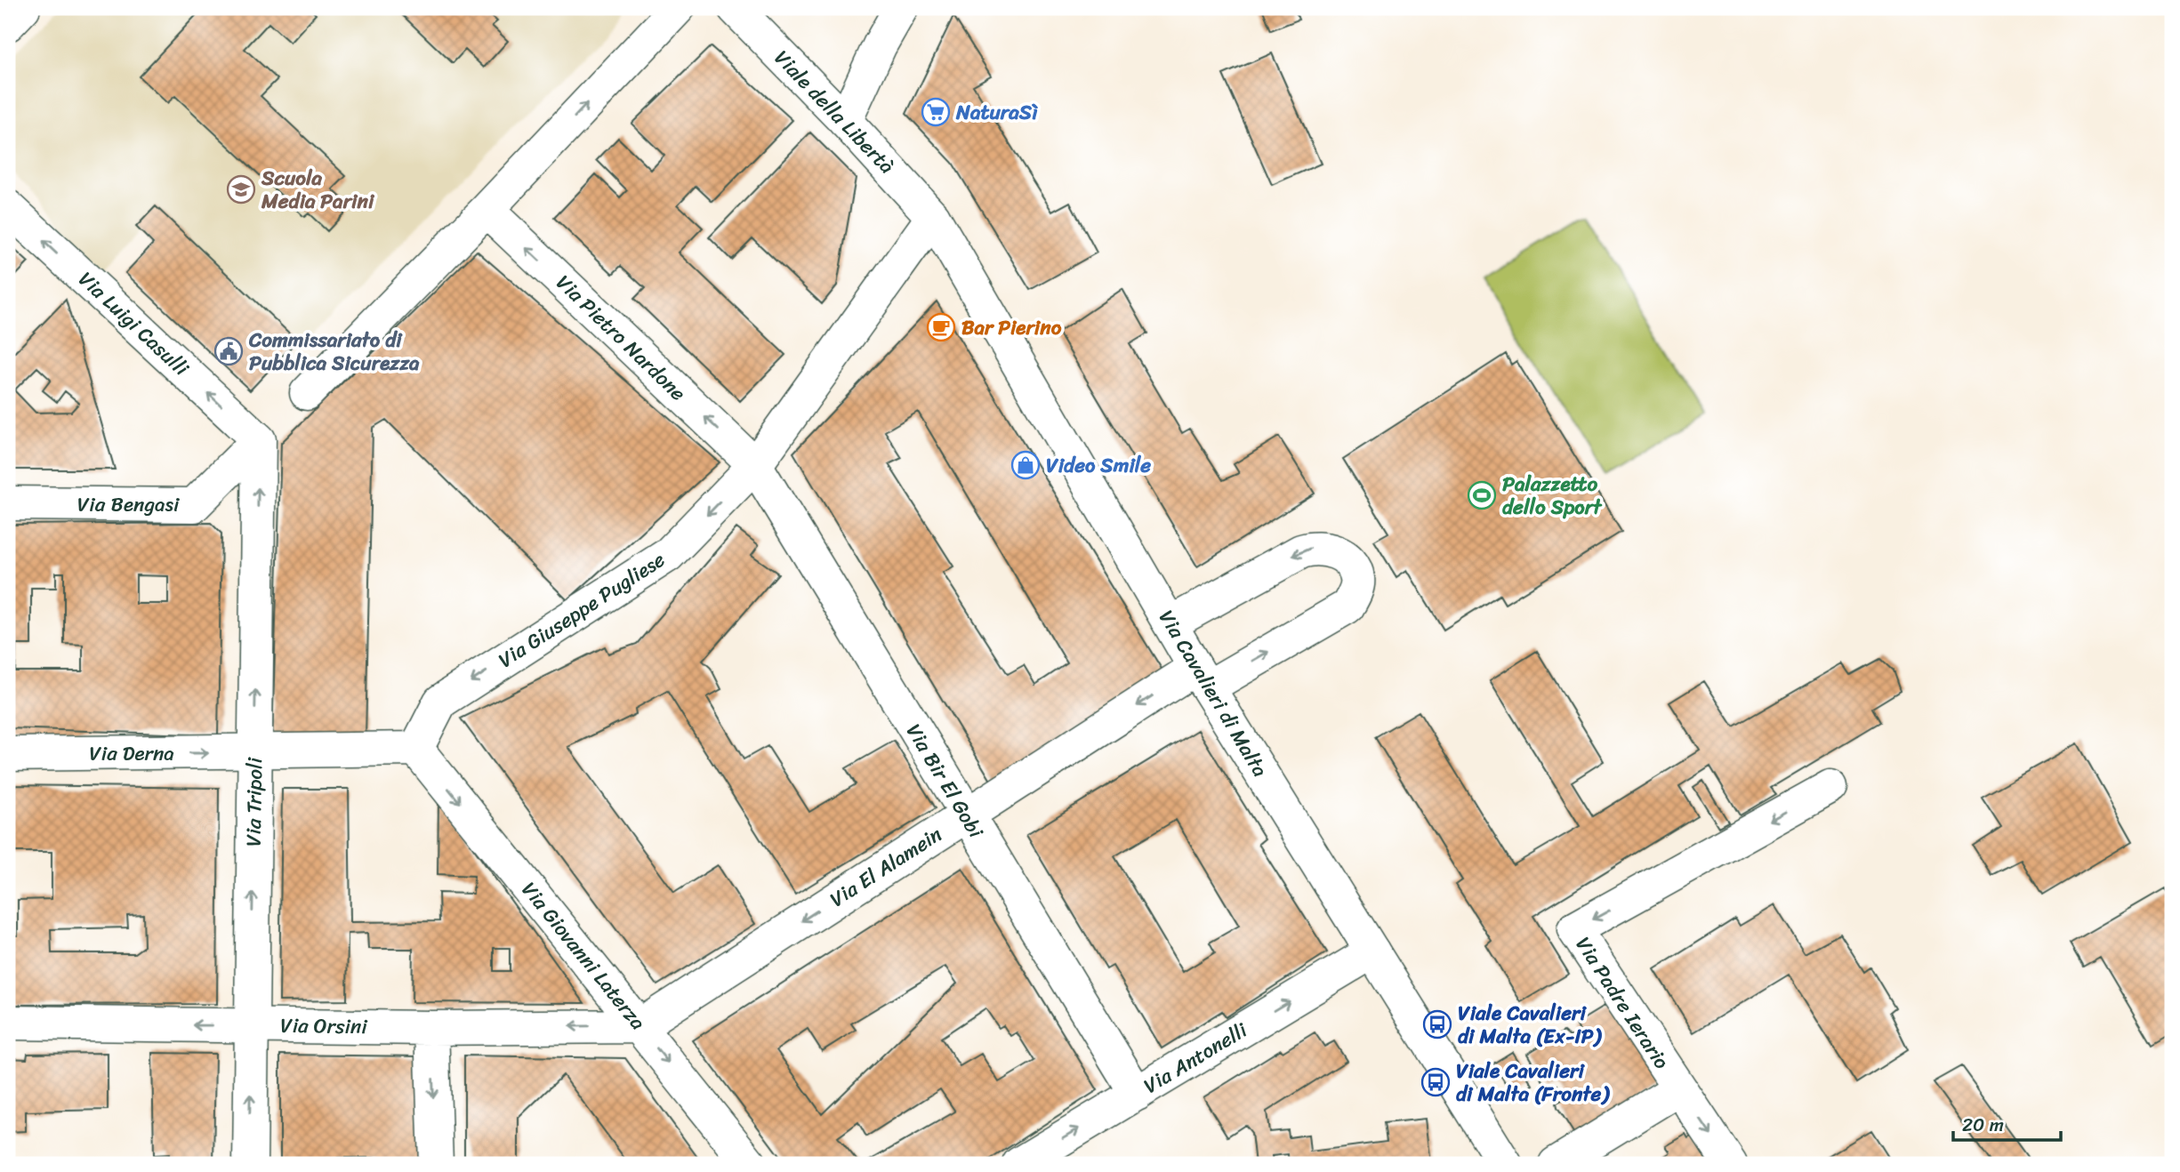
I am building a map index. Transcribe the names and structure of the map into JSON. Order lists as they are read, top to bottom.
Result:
{
  "streets": {
    "street": [
      "Viale della Libertà",
      "Via Luigi Casulli",
      "Via Pietro Nardone",
      "Via Bengasi",
      "Via Giuseppe Pugliese",
      "Via Cavalieri di Malta",
      "Via Derna",
      "Via Bir El Gobi",
      "Via Tripoli",
      "Via El Alamein",
      "Via Giovanni Laterza",
      "Via Padre Ierario",
      "Via Orsini",
      "Via Antonelli"
    ]
  },
  "crossings": [
    ["Viale della Libertà", "Via Giuseppe Pugliese"],
    ["Viale della Libertà", "Via Cavalieri di Malta"],
    ["Via Luigi Casulli", "Via Bengasi"],
    ["Via Luigi Casulli", "Via Tripoli"],
    ["Via Pietro Nardone", "Via Giuseppe Pugliese"],
    ["Via Pietro Nardone", "Via Bir El Gobi"],
    ["Via Bengasi", "Via Tripoli"],
    ["Via Giuseppe Pugliese", "Via Cavalieri di Malta"],
    ["Via Giuseppe Pugliese", "Via Bir El Gobi"],
    ["Via Giuseppe Pugliese", "Via Giovanni Laterza"],
    ["Via Cavalieri di Malta", "Via El Alamein"],
    ["Via Cavalieri di Malta", "Via Antonelli"],
    ["Via Derna", "Via Tripoli"],
    ["Via Bir El Gobi", "Via El Alamein"],
    ["Via Bir El Gobi", "Via Antonelli"],
    ["Via Tripoli", "Via Orsini"],
    ["Via El Alamein", "Via Giovanni Laterza"],
    ["Via El Alamein", "Via Orsini"],
    ["Via Giovanni Laterza", "Via Orsini"]
  ],
  "one_way": [
    "Via Luigi Casulli",
    "Via Pietro Nardone",
    "Via Giuseppe Pugliese",
    "Via Derna",
    "Via Tripoli",
    "Via Giovanni Laterza",
    "Via Orsini",
    "Via Antonelli"
  ],
  "places": {
    "supermarket": ["NaturaSì"],
    "school or university": ["Scuola Media Parini"],
    "cafe": ["Bar Pierino"],
    "public building": ["Commissariato di Pubblica Sicurezza"],
    "shop": ["Video Smile"],
    "sports": ["Palazzetto dello Sport"],
    "bus stop": ["Viale Cavalieri di Malta (Ex-IP)", "Viale Cavalieri di Malta (Fronte)"]
  },
  "scale_bar": "20 m"
}
